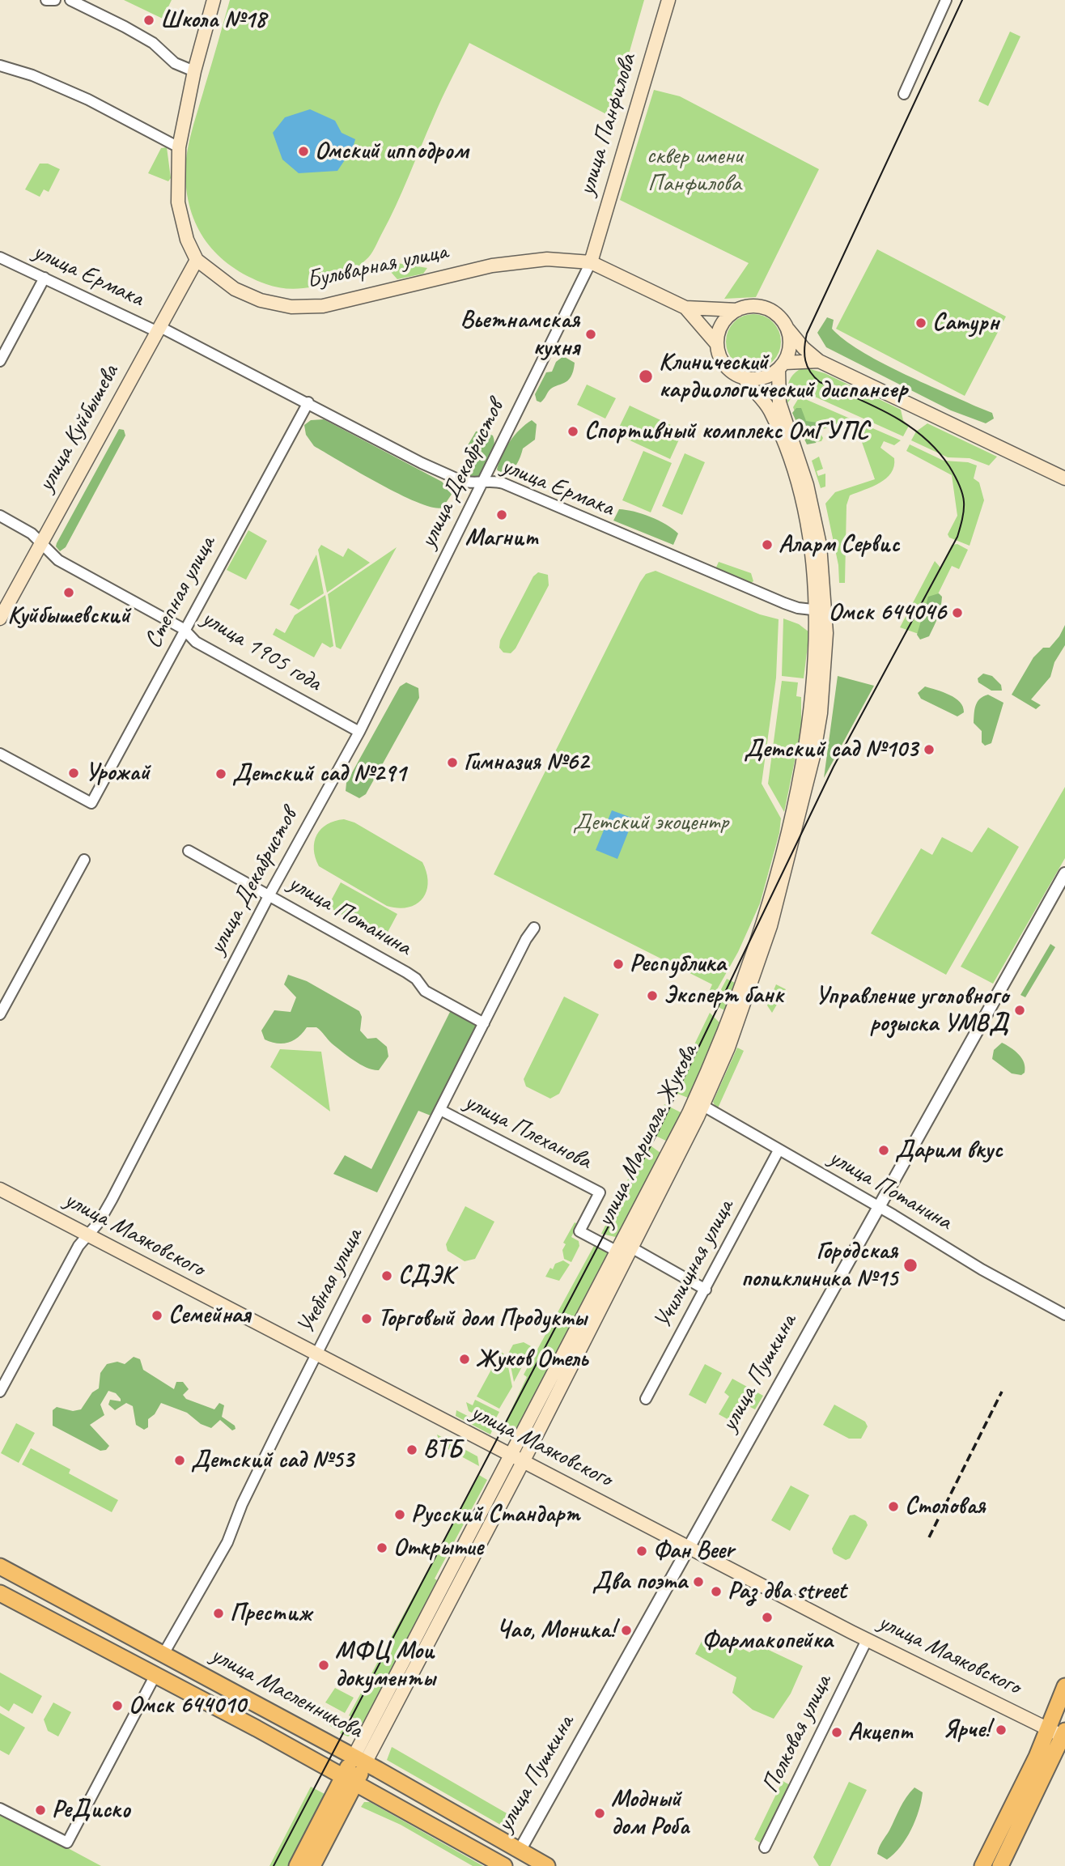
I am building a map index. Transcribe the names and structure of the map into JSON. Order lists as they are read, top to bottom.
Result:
{
  "streets": {
    "main road": [
      "улица Панфилова",
      "Бульварная улица",
      "улица Куйбышева",
      "улица Маршала Жукова",
      "улица Маяковского",
      "улица Пушкина",
      "улица Масленникова"
    ],
    "street": [
      "улица Ермака",
      "улица Декабристов",
      "Степная улица",
      "улица 1905 года",
      "улица Потанина",
      "улица Плеханова",
      "Училищная улица",
      "Учебная улица",
      "Полковая улица"
    ]
  },
  "crossings": [
    ["улица Панфилова", "Бульварная улица"],
    ["улица Панфилова", "улица Декабристов"],
    ["Бульварная улица", "улица Куйбышева"],
    ["Бульварная улица", "улица Декабристов"],
    ["Бульварная улица", "улица Маршала Жукова"],
    ["улица Ермака", "улица Куйбышева"],
    ["улица Ермака", "улица Декабристов"],
    ["улица Ермака", "Степная улица"],
    ["улица Ермака", "улица Маршала Жукова"],
    ["улица Куйбышева", "улица 1905 года"],
    ["улица Декабристов", "улица 1905 года"],
    ["улица Декабристов", "улица Потанина"],
    ["улица Декабристов", "улица Маяковского"],
    ["Степная улица", "улица 1905 года"],
    ["улица Потанина", "улица Маршала Жукова"],
    ["улица Потанина", "Училищная улица"],
    ["улица Потанина", "Учебная улица"],
    ["улица Потанина", "улица Пушкина"],
    ["улица Плеханова", "улица Маршала Жукова"],
    ["улица Плеханова", "Учебная улица"],
    ["улица Маршала Жукова", "улица Маяковского"],
    ["улица Маршала Жукова", "улица Масленникова"],
    ["улица Маяковского", "Учебная улица"],
    ["улица Маяковского", "улица Пушкина"],
    ["улица Маяковского", "Полковая улица"],
    ["Учебная улица", "улица Масленникова"],
    ["улица Пушкина", "улица Масленникова"]
  ],
  "parks": ["сквер имени Панфилова", "Детский экоцентр"],
  "places": [
    "Школа №18",
    "Омский ипподром",
    "Сатурн",
    "Вьетнамская кухня",
    "Клинический кардиологический диспансер",
    "Спортивный комплекс ОмГУПС",
    "Магнит",
    "Аларм Сервис",
    "Куйбышевский",
    "Омск 644046",
    "Детский сад №103",
    "Гимназия №62",
    "Урожай",
    "Детский сад №291",
    "Республика",
    "Эксперт банк",
    "Управление уголовного розыска УМВД",
    "Дарим вкус",
    "Городская поликлиника №15",
    "СДЭК",
    "Семейная",
    "Торговый дом Продукты",
    "Жуков Отель",
    "ВТБ",
    "Детский сад №53",
    "Столовая",
    "Русский Стандарт",
    "Открытие",
    "Фан Beer",
    "Два поэта",
    "Раз два street",
    "Престиж",
    "Фармакопейка",
    "Чао, Моника!",
    "МФЦ Мои документы",
    "Омск 644010",
    "Ярче!",
    "Акцепт",
    "РеДиско",
    "Модный дом Роба"
  ]
}
